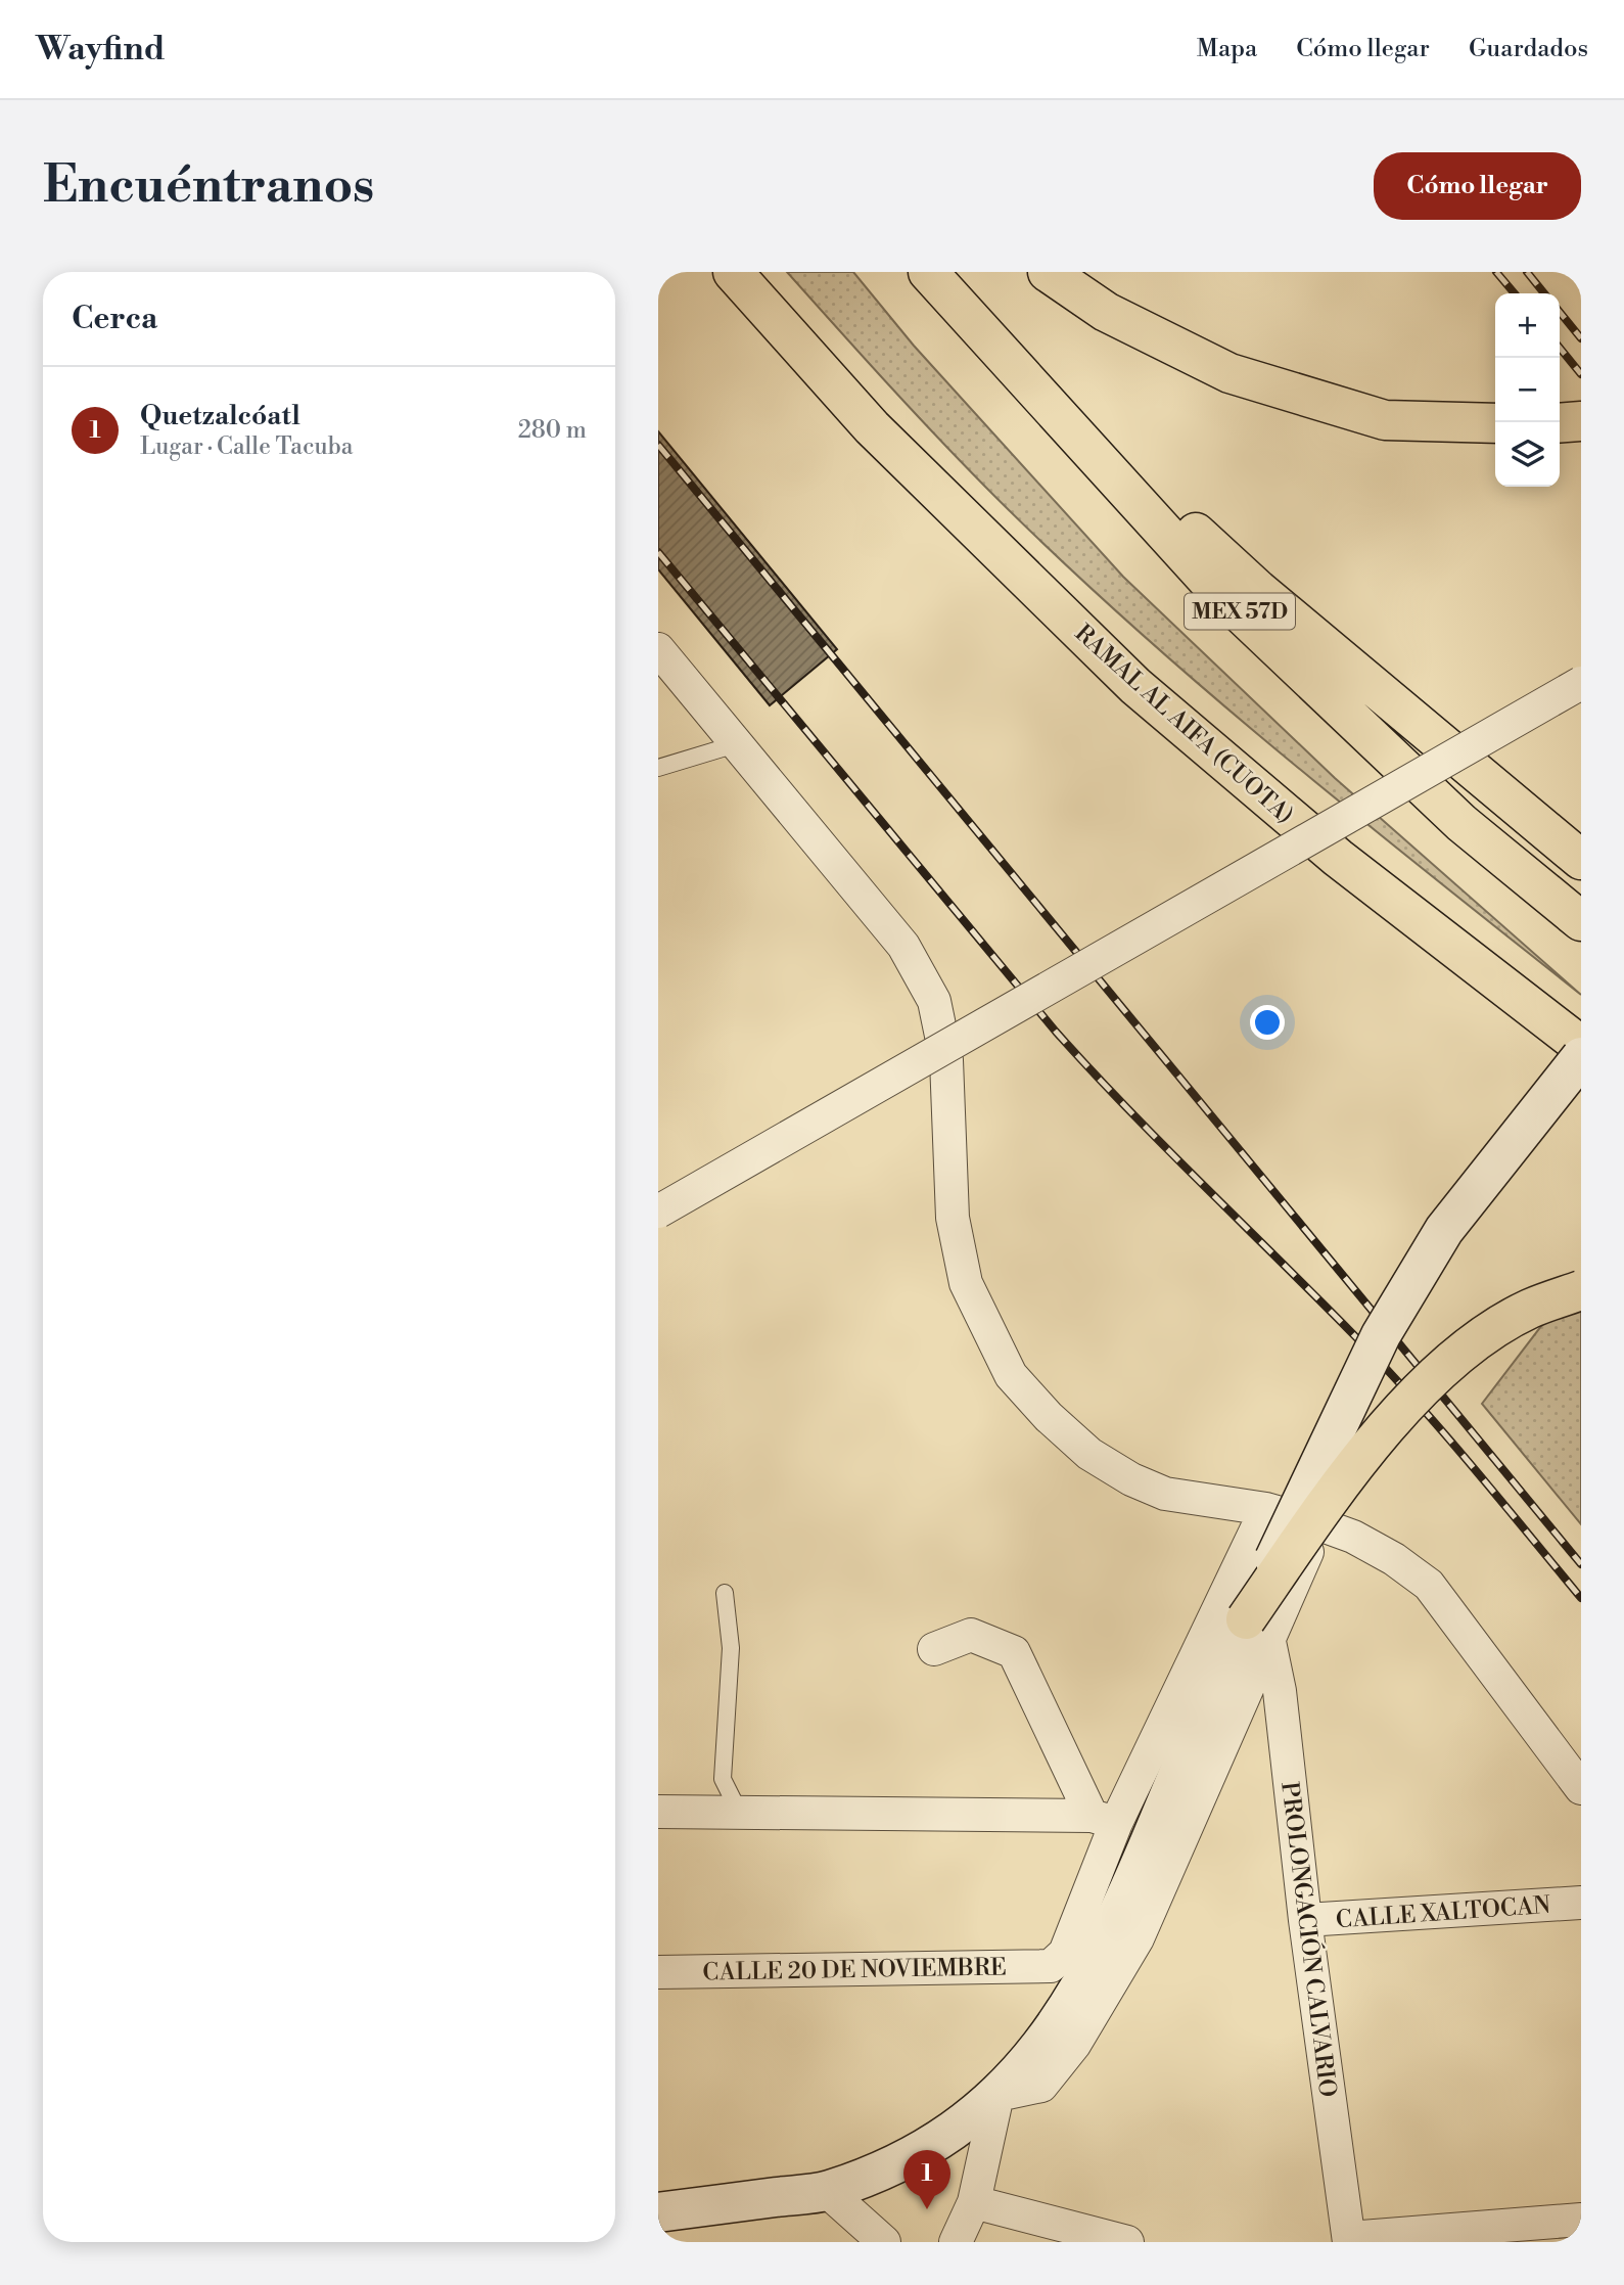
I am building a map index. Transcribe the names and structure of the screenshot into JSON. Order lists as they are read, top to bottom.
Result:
{
  "streets": {
    "highway": ["MEX 57D", "RAMAL AL AIFA (CUOTA)"],
    "street": ["CALLE XALTOCAN", "PROLONGACIÓN CALVARIO", "CALLE 20 DE NOVIEMBRE"]
  },
  "crossings": [
    ["CALLE XALTOCAN", "PROLONGACIÓN CALVARIO"]
  ],
  "page": {
    "header": "Wayfind",
    "nav": ["Mapa", "Cómo llegar", "Guardados"],
    "buttons": "Cómo llegar",
    "title": "Encuéntranos",
    "heading": "Cerca",
    "map_buttons": ["+", "−"],
    "list": [
      {
        "mark": "1",
        "name": "Quetzalcóatl",
        "note": "Lugar · Calle Tacuba",
        "value": "280 m"
      }
    ],
    "pins": "1"
  }
}
